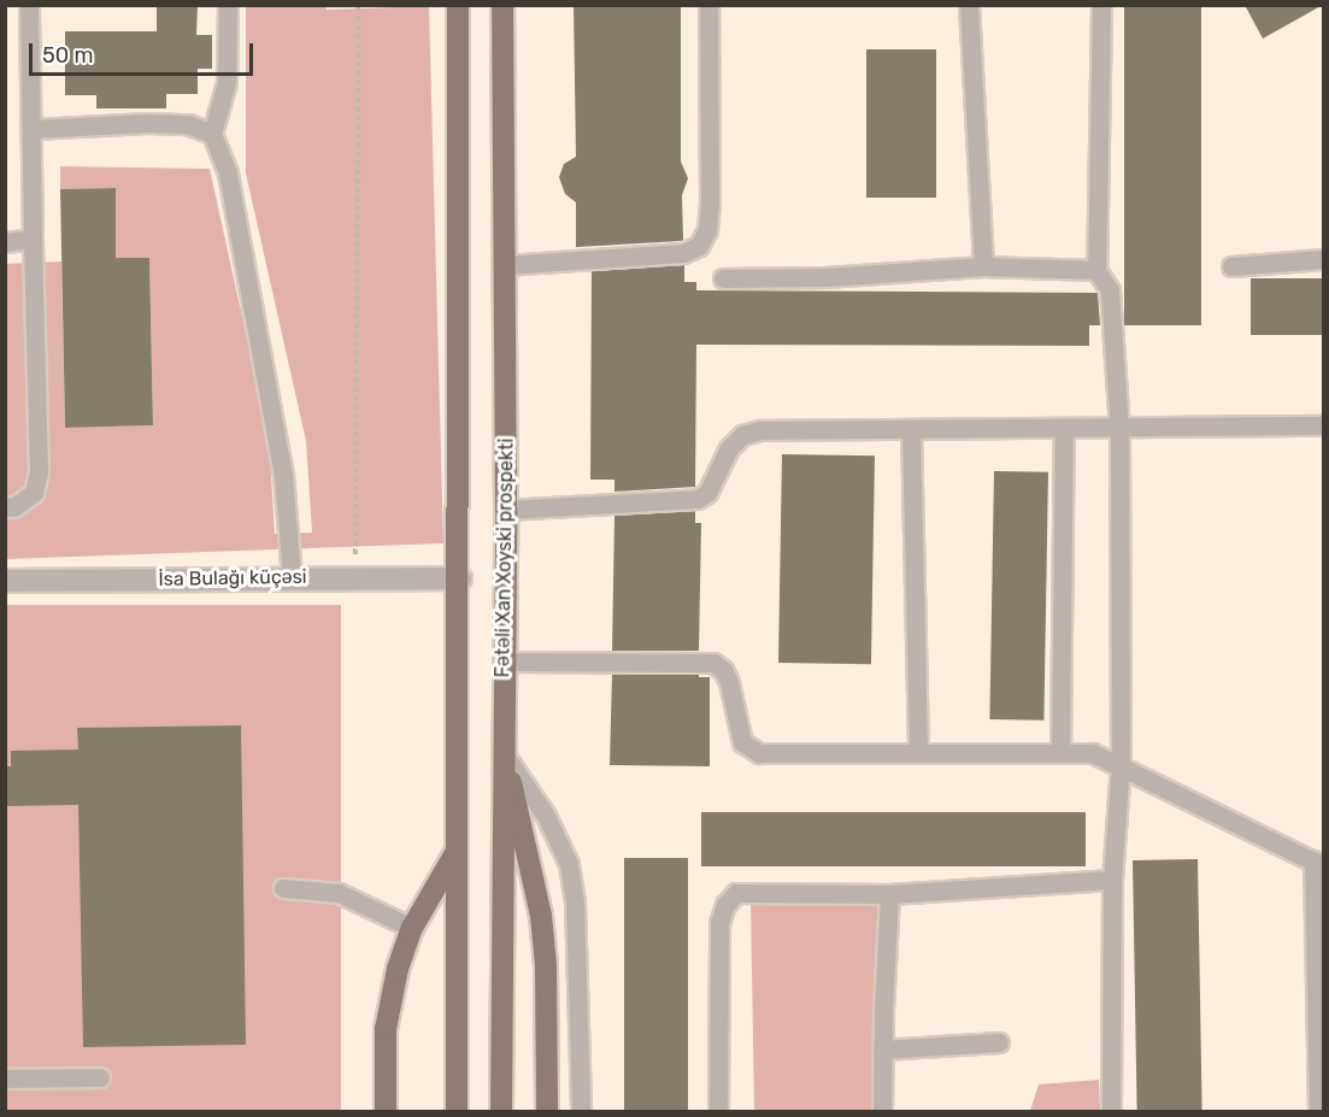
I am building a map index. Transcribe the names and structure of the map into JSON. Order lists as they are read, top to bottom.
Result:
{
  "streets": {
    "main road": ["Fətəli Xan Xoyski prospekti"],
    "street": ["İsa Bulağı küçəsi"]
  },
  "scale_bar": "50 m"
}
